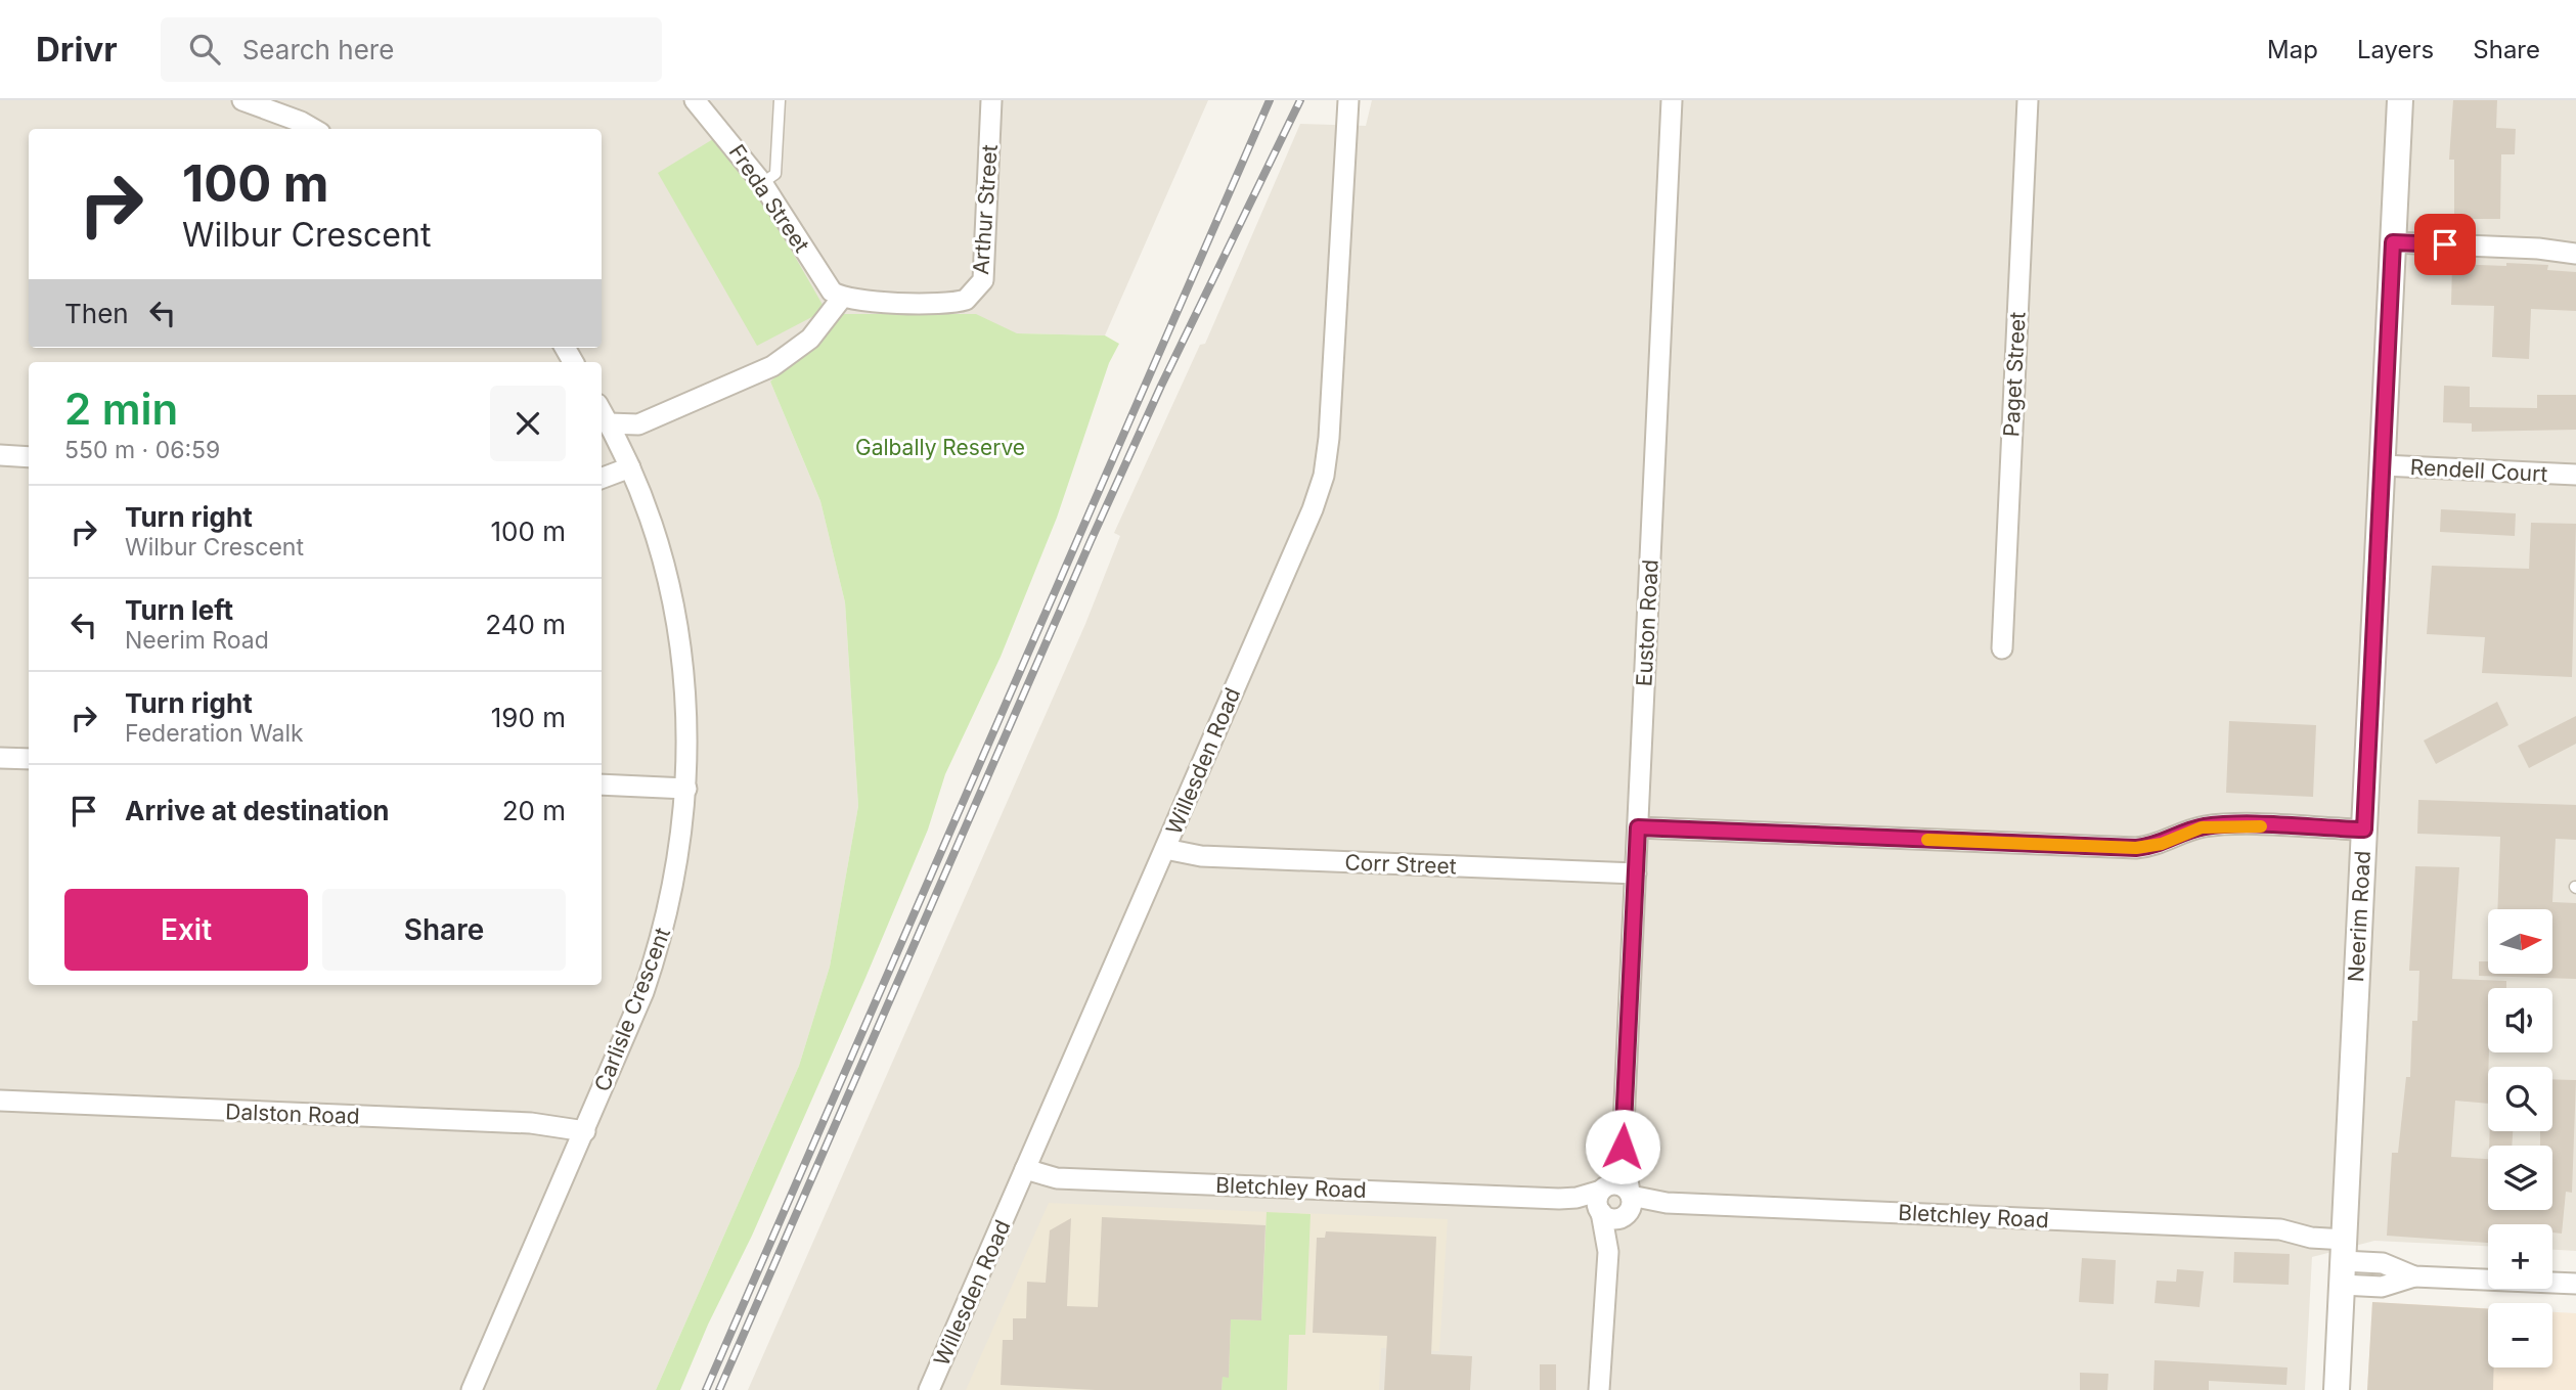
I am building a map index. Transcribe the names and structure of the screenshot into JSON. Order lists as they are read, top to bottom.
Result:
{
  "streets": {
    "street": [
      "Freda Street",
      "Arthur Street",
      "Paget Street",
      "Rendell Court",
      "Euston Road",
      "Willesden Road",
      "Corr Street",
      "Neerim Road",
      "Carlisle Crescent",
      "Dalston Road",
      "Bletchley Road"
    ]
  },
  "crossings": [
    ["Freda Street", "Arthur Street"],
    ["Rendell Court", "Neerim Road"],
    ["Euston Road", "Corr Street"],
    ["Euston Road", "Bletchley Road"],
    ["Willesden Road", "Corr Street"],
    ["Willesden Road", "Bletchley Road"],
    ["Neerim Road", "Bletchley Road"],
    ["Carlisle Crescent", "Dalston Road"]
  ],
  "parks": ["Galbally Reserve"],
  "north": "right",
  "page": {
    "header": "Drivr",
    "search": "Search here",
    "nav": ["Map", "Layers", "Share"],
    "turn": ["100 m", "Wilbur Crescent"],
    "then": "Then",
    "heading": ["2 min", "550 m · 06:59"],
    "list": [
      {
        "name": "Turn right",
        "note": "Wilbur Crescent",
        "value": "100 m"
      },
      {
        "name": "Turn left",
        "note": "Neerim Road",
        "value": "240 m"
      },
      {
        "name": "Turn right",
        "note": "Federation Walk",
        "value": "190 m"
      },
      {
        "name": "Arrive at destination",
        "value": "20 m"
      }
    ],
    "buttons": ["Exit", "Share"],
    "map_buttons": ["+", "−"]
  }
}
